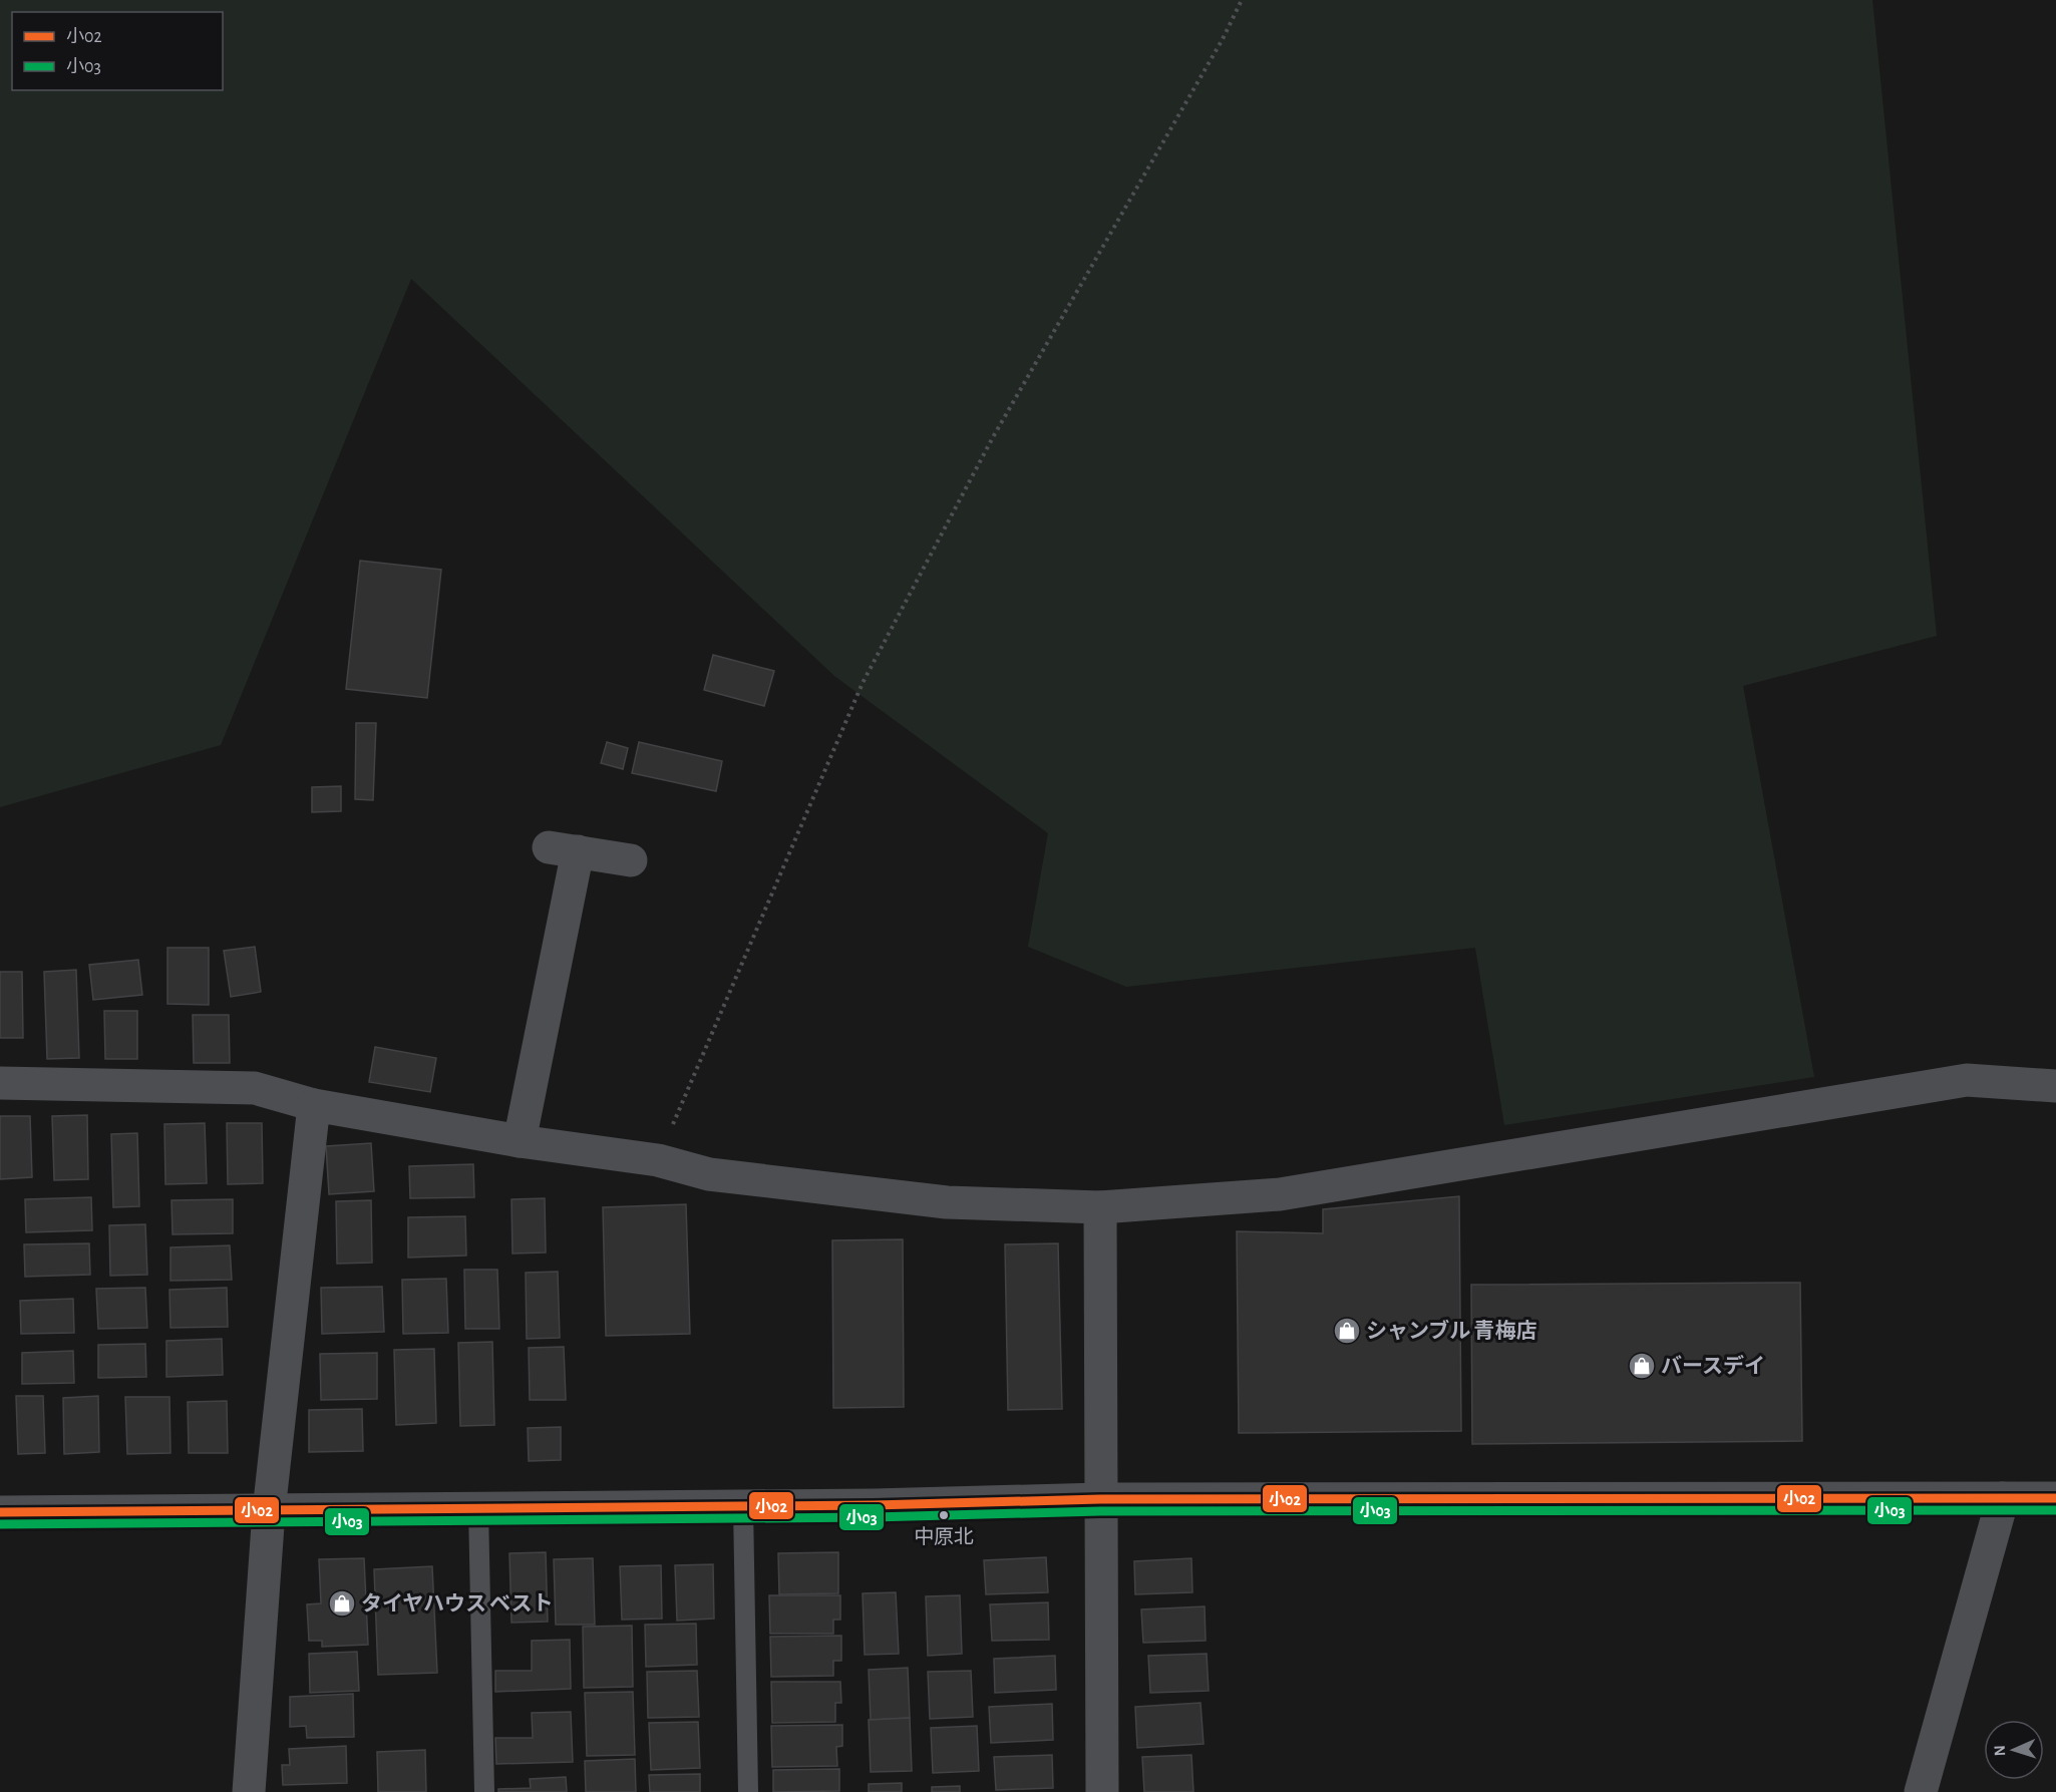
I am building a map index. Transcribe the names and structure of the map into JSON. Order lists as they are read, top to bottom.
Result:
{
  "places": {
    "shop": ["シャンブル 青梅店", "バースデイ", "タイヤハウス ベスト"],
    "other": ["中原北"]
  },
  "lines": ["transit line 小02", "transit line 小03"],
  "legend": ["小02", "小03"],
  "north": "left"
}
